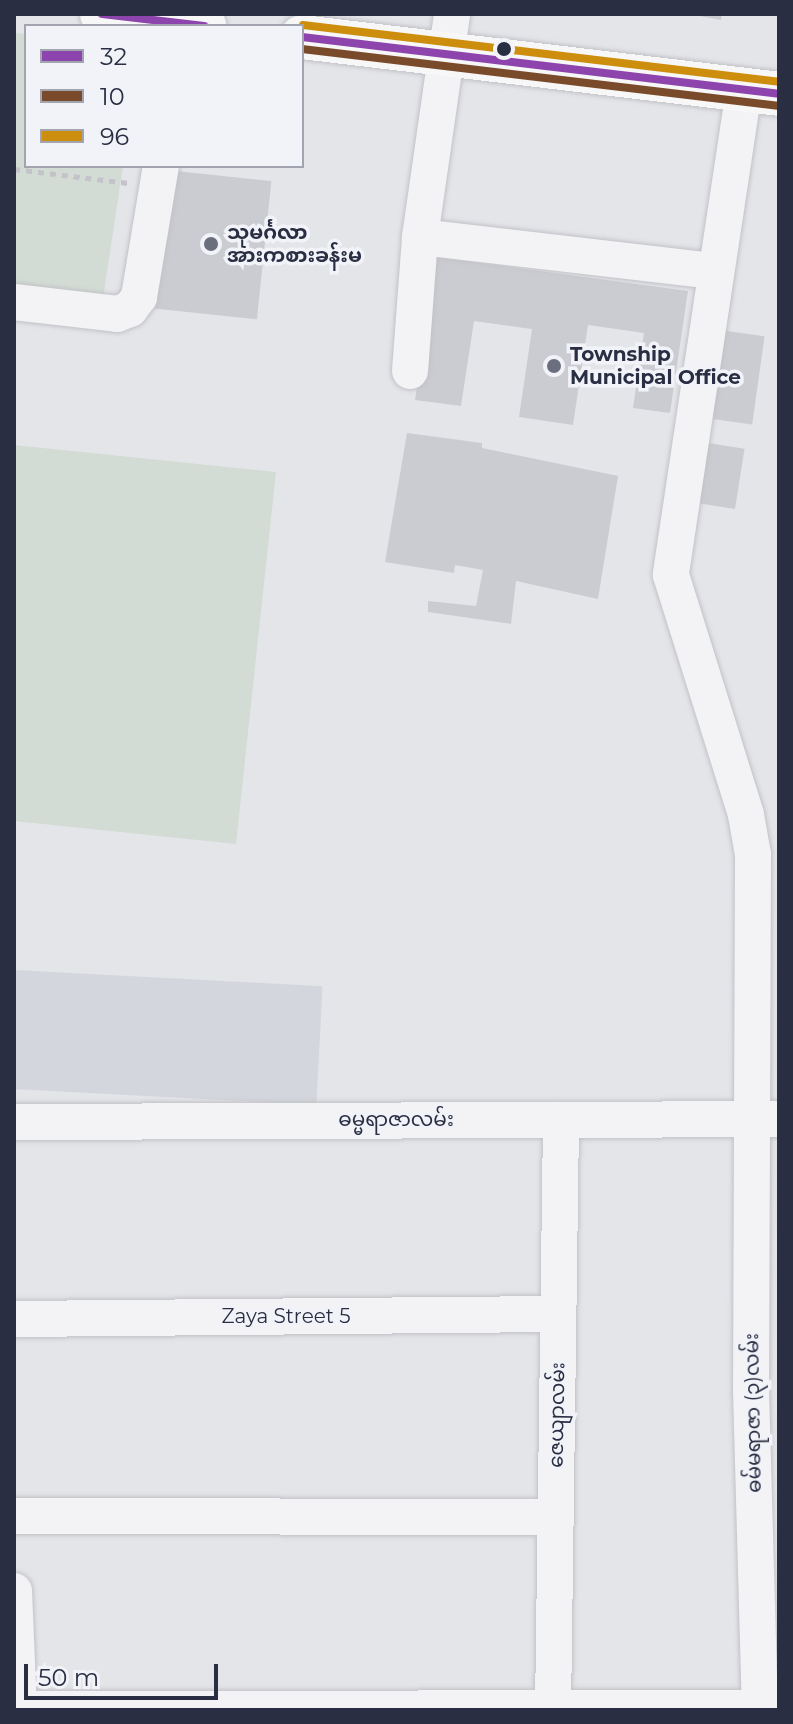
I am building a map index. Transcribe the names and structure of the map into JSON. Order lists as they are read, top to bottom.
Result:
{
  "streets": {
    "street": [
      "ဓမ္မရာဇာလမ်း",
      "Zaya Street 5",
      "ဓမ်မရာဇာ (၃)လမ်း",
      "ဇေယျာလမ်း"
    ]
  },
  "crossings": [
    ["ဓမ္မရာဇာလမ်း", "ဓမ်မရာဇာ (၃)လမ်း"],
    ["ဓမ္မရာဇာလမ်း", "ဇေယျာလမ်း"],
    ["Zaya Street 5", "ဇေယျာလမ်း"]
  ],
  "places": ["သုမင်္ဂလာ အားကစားခန်းမ", "Township Municipal Office"],
  "lines": ["transit line 32", "transit line 96", "transit line 10"],
  "legend": ["32", "10", "96"],
  "scale_bar": "50 m"
}
